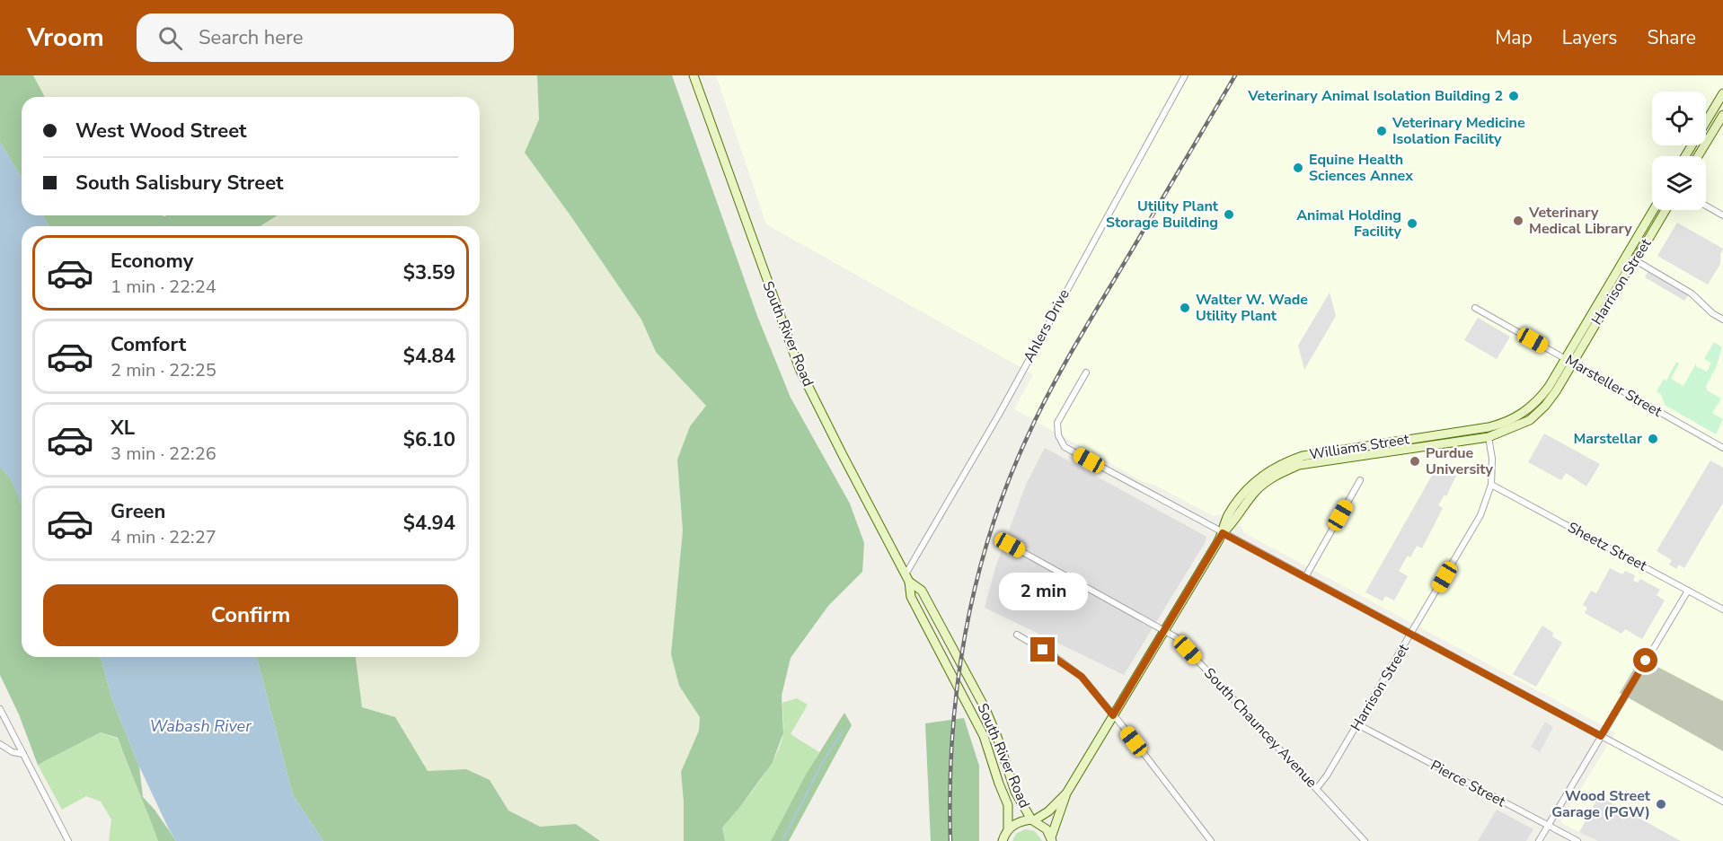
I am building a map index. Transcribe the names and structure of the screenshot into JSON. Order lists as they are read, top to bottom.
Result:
{
  "streets": {
    "main road": ["Harrison Street", "South River Road", "Williams Street"],
    "street": [
      "Ahlers Drive",
      "Marsteller Street",
      "Sheetz Street",
      "South Chauncey Avenue",
      "Pierce Street"
    ]
  },
  "crossings": [
    ["Harrison Street", "Marsteller Street"],
    ["Harrison Street", "Williams Street"],
    ["Harrison Street", "Sheetz Street"],
    ["Harrison Street", "South Chauncey Avenue"],
    ["Harrison Street", "Pierce Street"],
    ["Ahlers Drive", "South River Road"],
    ["South River Road", "Williams Street"],
    ["Marsteller Street", "Williams Street"],
    ["Williams Street", "South Chauncey Avenue"]
  ],
  "water": ["Wabash River"],
  "places": [
    "Veterinary Animal Isolation Building 2",
    "Veterinary Medicine Isolation Facility",
    "Equine Health Sciences Annex",
    "Utility Plant Storage Building",
    "Veterinary Medical Library",
    "Animal Holding Facility",
    "Walter W. Wade Utility Plant",
    "Marstellar",
    "Purdue University",
    "Wood Street Garage (PGW)"
  ],
  "page": {
    "header": "Vroom",
    "search": "Search here",
    "nav": ["Map", "Layers", "Share"],
    "banner": ["West Wood Street", "South Salisbury Street"],
    "list": [
      {
        "name": "Economy",
        "note": "1 min · 22:24",
        "value": "$3.59"
      },
      {
        "name": "Comfort",
        "note": "2 min · 22:25",
        "value": "$4.84"
      },
      {
        "name": "XL",
        "note": "3 min · 22:26",
        "value": "$6.10"
      },
      {
        "name": "Green",
        "note": "4 min · 22:27",
        "value": "$4.94"
      }
    ],
    "bubble": "2 min",
    "buttons": "Confirm"
  }
}
